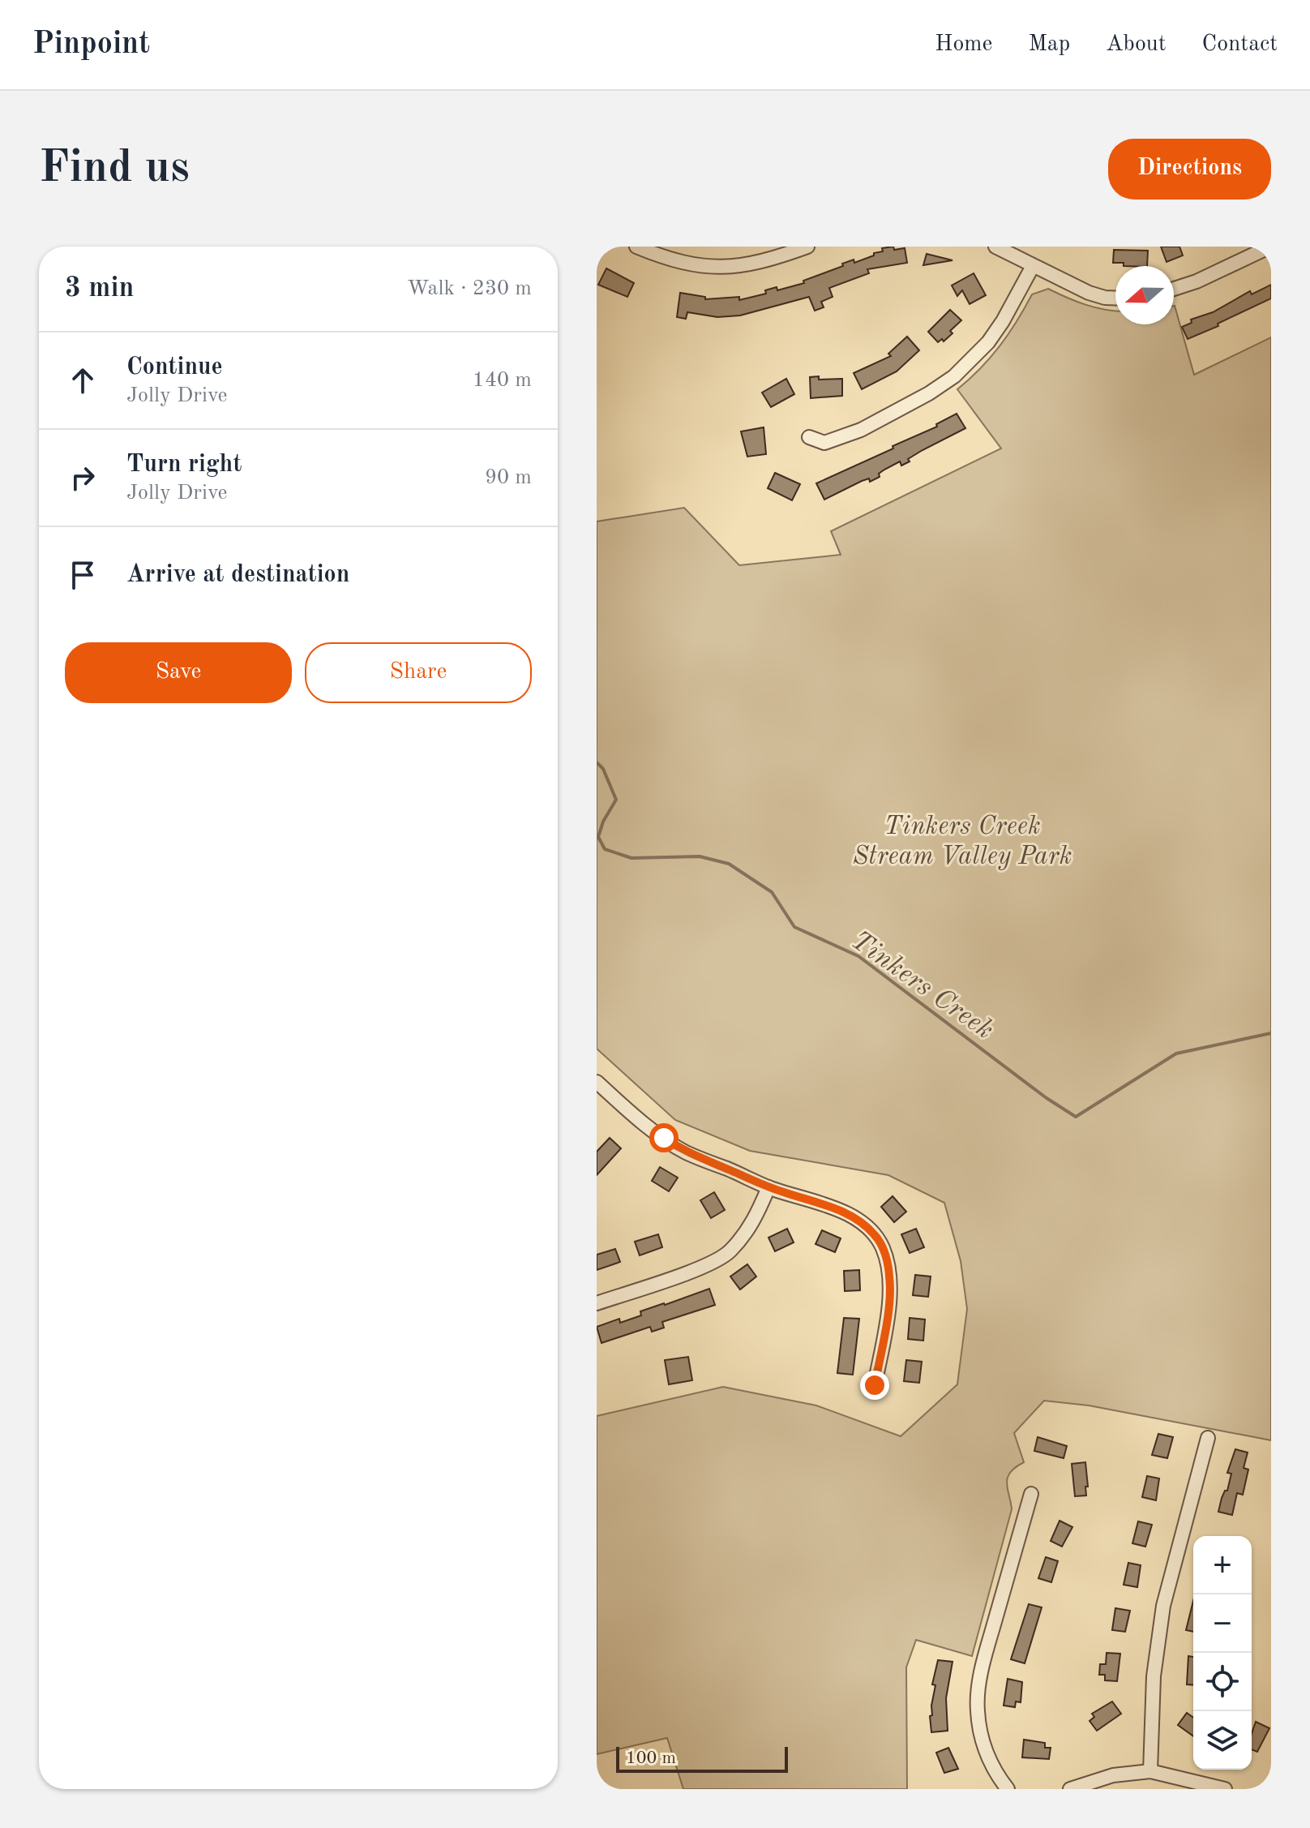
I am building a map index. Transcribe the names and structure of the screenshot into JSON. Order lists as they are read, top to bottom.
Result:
{
  "water": ["Tinkers Creek"],
  "parks": ["Tinkers Creek Stream Valley Park"],
  "scale_bar": "100 m",
  "north": "left",
  "page": {
    "header": "Pinpoint",
    "nav": [
      "Home",
      "Map",
      "About",
      "Contact"
    ],
    "buttons": [
      "Directions",
      ["Save", "Share"]
    ],
    "title": "Find us",
    "heading": ["3 min", "Walk · 230 m"],
    "list": [
      ["Continue", "Jolly Drive", "140 m"],
      ["Turn right", "Jolly Drive", "90 m"],
      "Arrive at destination"
    ],
    "map_buttons": ["+", "−"],
    "scale": "100 m"
  }
}
